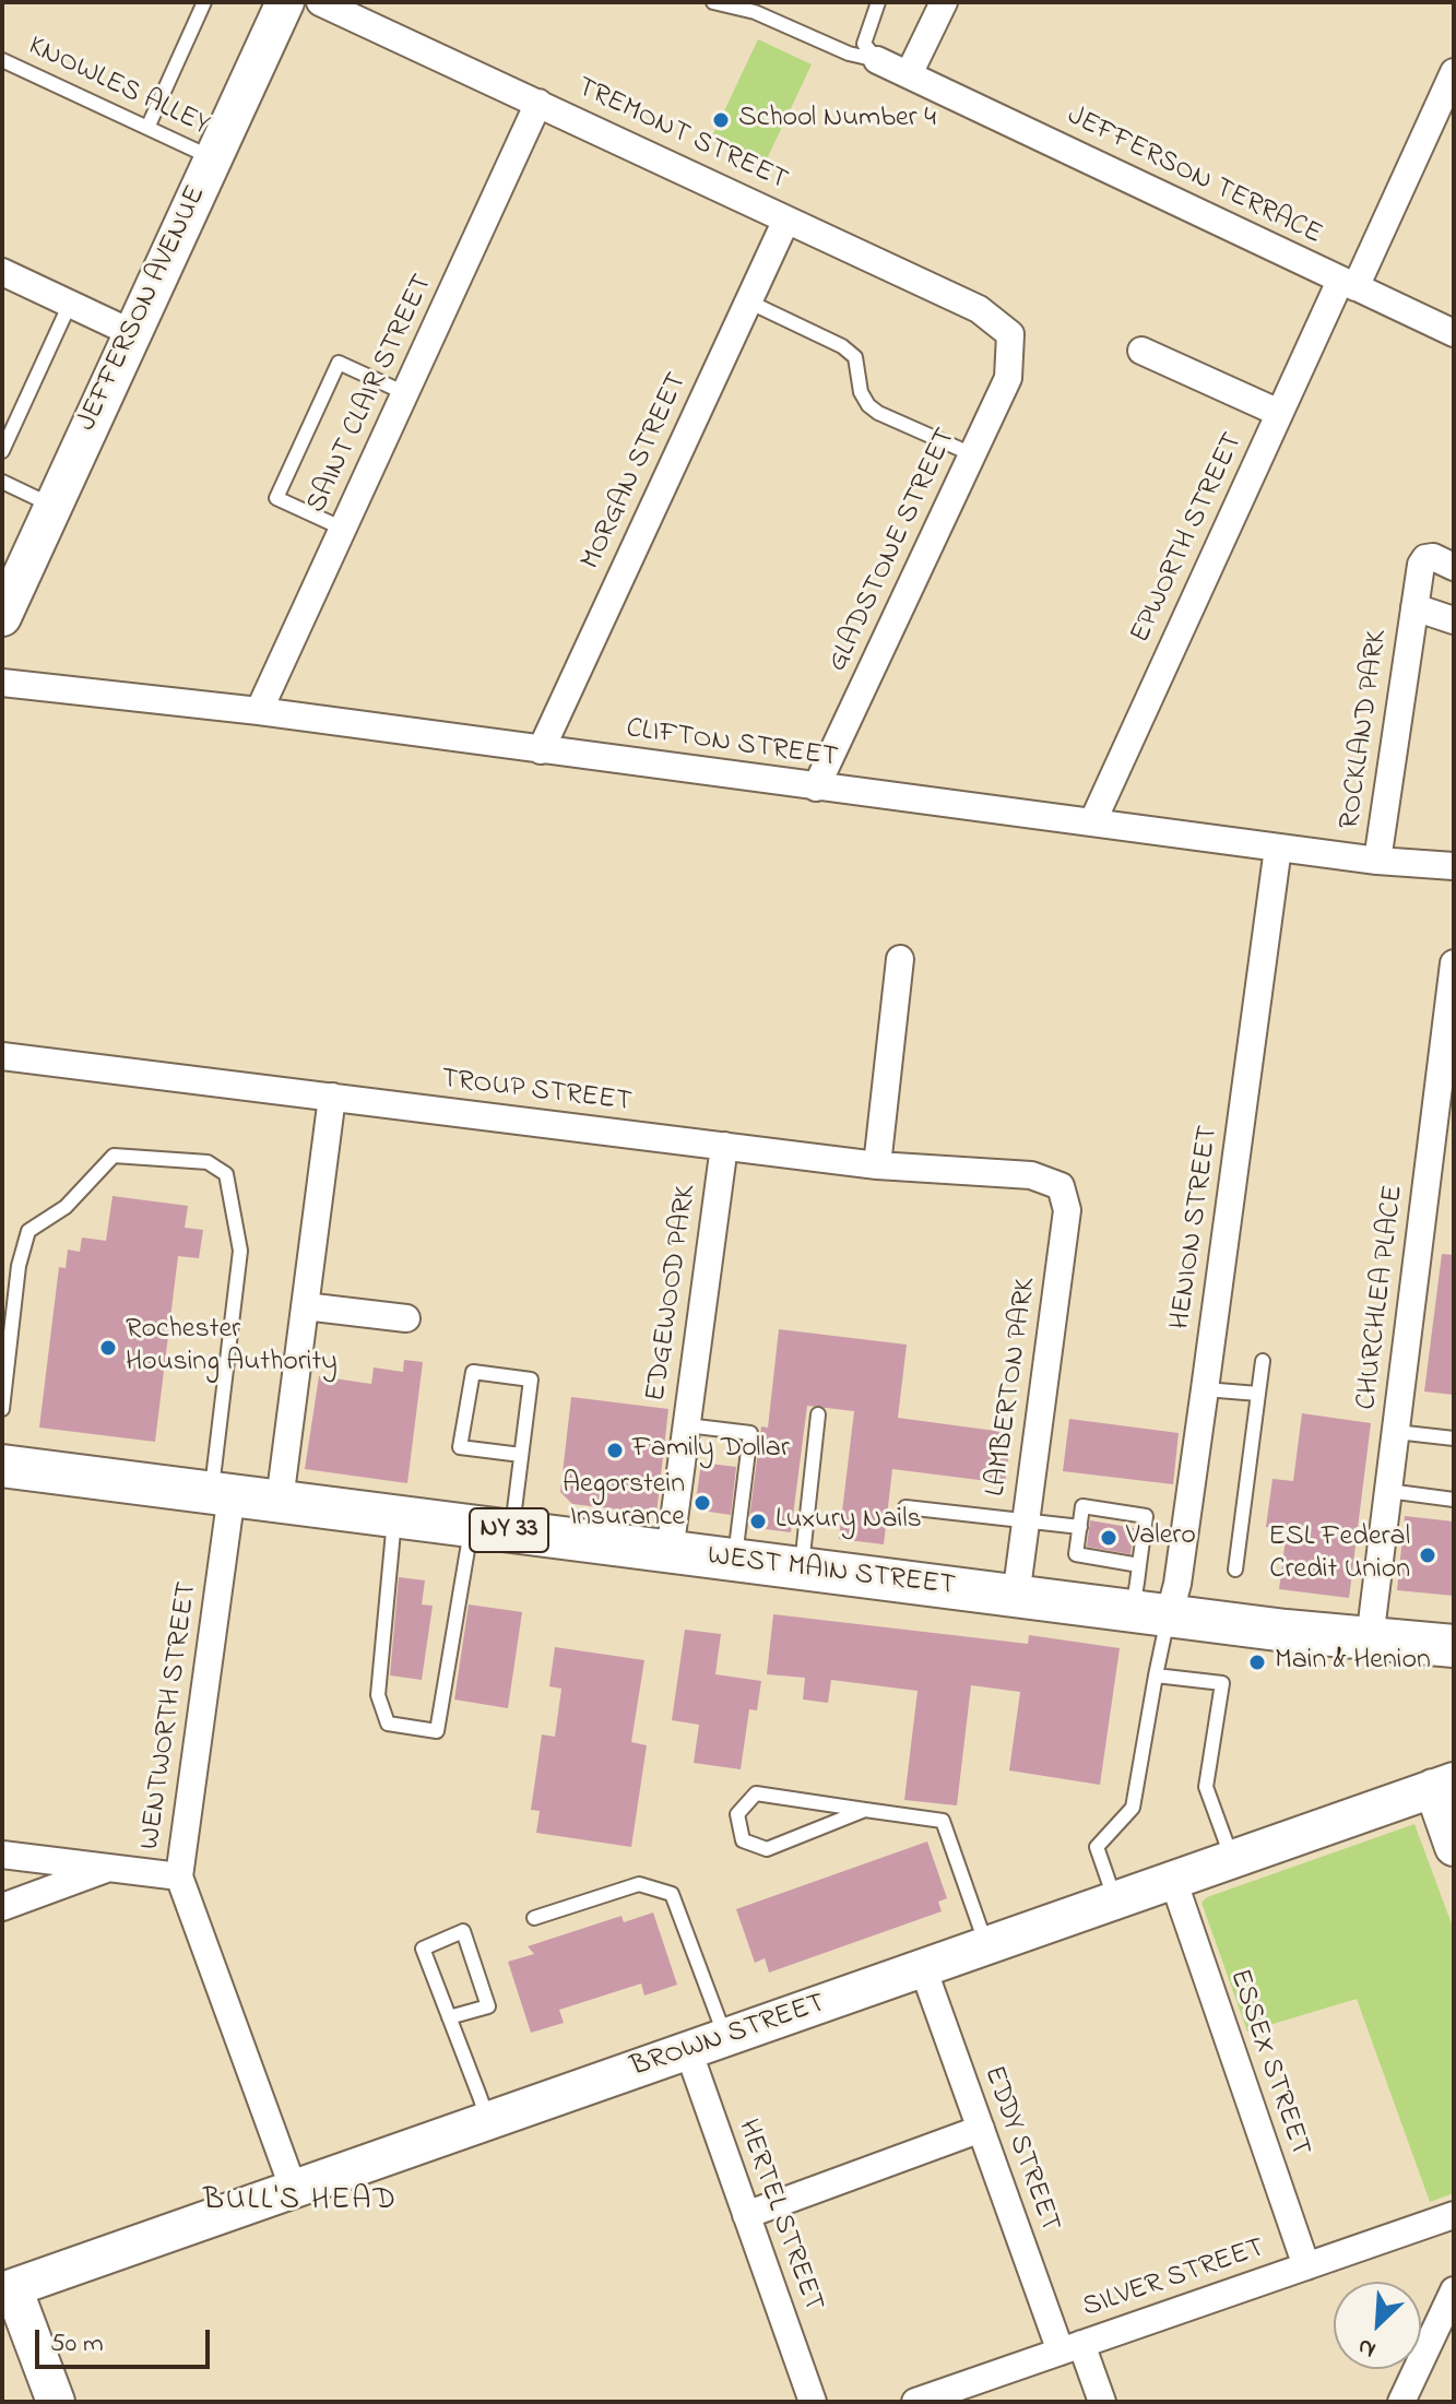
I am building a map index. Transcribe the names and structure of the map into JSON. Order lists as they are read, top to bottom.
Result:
{
  "streets": {
    "main road": [
      "JEFFERSON AVENUE",
      "NY 33",
      "WEST MAIN STREET",
      "BROWN STREET"
    ],
    "street": [
      "TREMONT STREET",
      "JEFFERSON TERRACE",
      "SAINT CLAIR STREET",
      "MORGAN STREET",
      "EPWORTH STREET",
      "GLADSTONE STREET",
      "ROCKLAND PARK",
      "CLIFTON STREET",
      "TROUP STREET",
      "HENION STREET",
      "EDGEWOOD PARK",
      "CHURCHLEA PLACE",
      "LAMBERTON PARK",
      "WENTWORTH STREET",
      "ESSEX STREET",
      "EDDY STREET",
      "HERTEL STREET",
      "SILVER STREET"
    ],
    "lane": ["KNOWLES ALLEY"]
  },
  "crossings": [
    ["KNOWLES ALLEY", "JEFFERSON AVENUE"],
    ["TREMONT STREET", "SAINT CLAIR STREET"],
    ["TREMONT STREET", "MORGAN STREET"],
    ["TREMONT STREET", "GLADSTONE STREET"],
    ["JEFFERSON TERRACE", "EPWORTH STREET"],
    ["SAINT CLAIR STREET", "CLIFTON STREET"],
    ["MORGAN STREET", "CLIFTON STREET"],
    ["EPWORTH STREET", "CLIFTON STREET"],
    ["GLADSTONE STREET", "CLIFTON STREET"],
    ["ROCKLAND PARK", "CLIFTON STREET"],
    ["CLIFTON STREET", "HENION STREET"],
    ["TROUP STREET", "EDGEWOOD PARK"],
    ["TROUP STREET", "LAMBERTON PARK"],
    ["HENION STREET", "WEST MAIN STREET"],
    ["EDGEWOOD PARK", "WEST MAIN STREET"],
    ["CHURCHLEA PLACE", "WEST MAIN STREET"],
    ["LAMBERTON PARK", "WEST MAIN STREET"],
    ["WEST MAIN STREET", "WENTWORTH STREET"],
    ["WENTWORTH STREET", "BROWN STREET"],
    ["BROWN STREET", "ESSEX STREET"],
    ["BROWN STREET", "EDDY STREET"],
    ["BROWN STREET", "HERTEL STREET"],
    ["ESSEX STREET", "SILVER STREET"],
    ["EDDY STREET", "SILVER STREET"]
  ],
  "districts": ["BULL'S HEAD"],
  "places": [
    "School Number 4",
    "Rochester Housing Authority",
    "Family Dollar",
    "Aegorstein Insurance",
    "Luxury Nails",
    "Valero",
    "ESL Federal Credit Union",
    "Main & Henion"
  ],
  "scale_bar": "50 m",
  "north": "bottom left"
}
